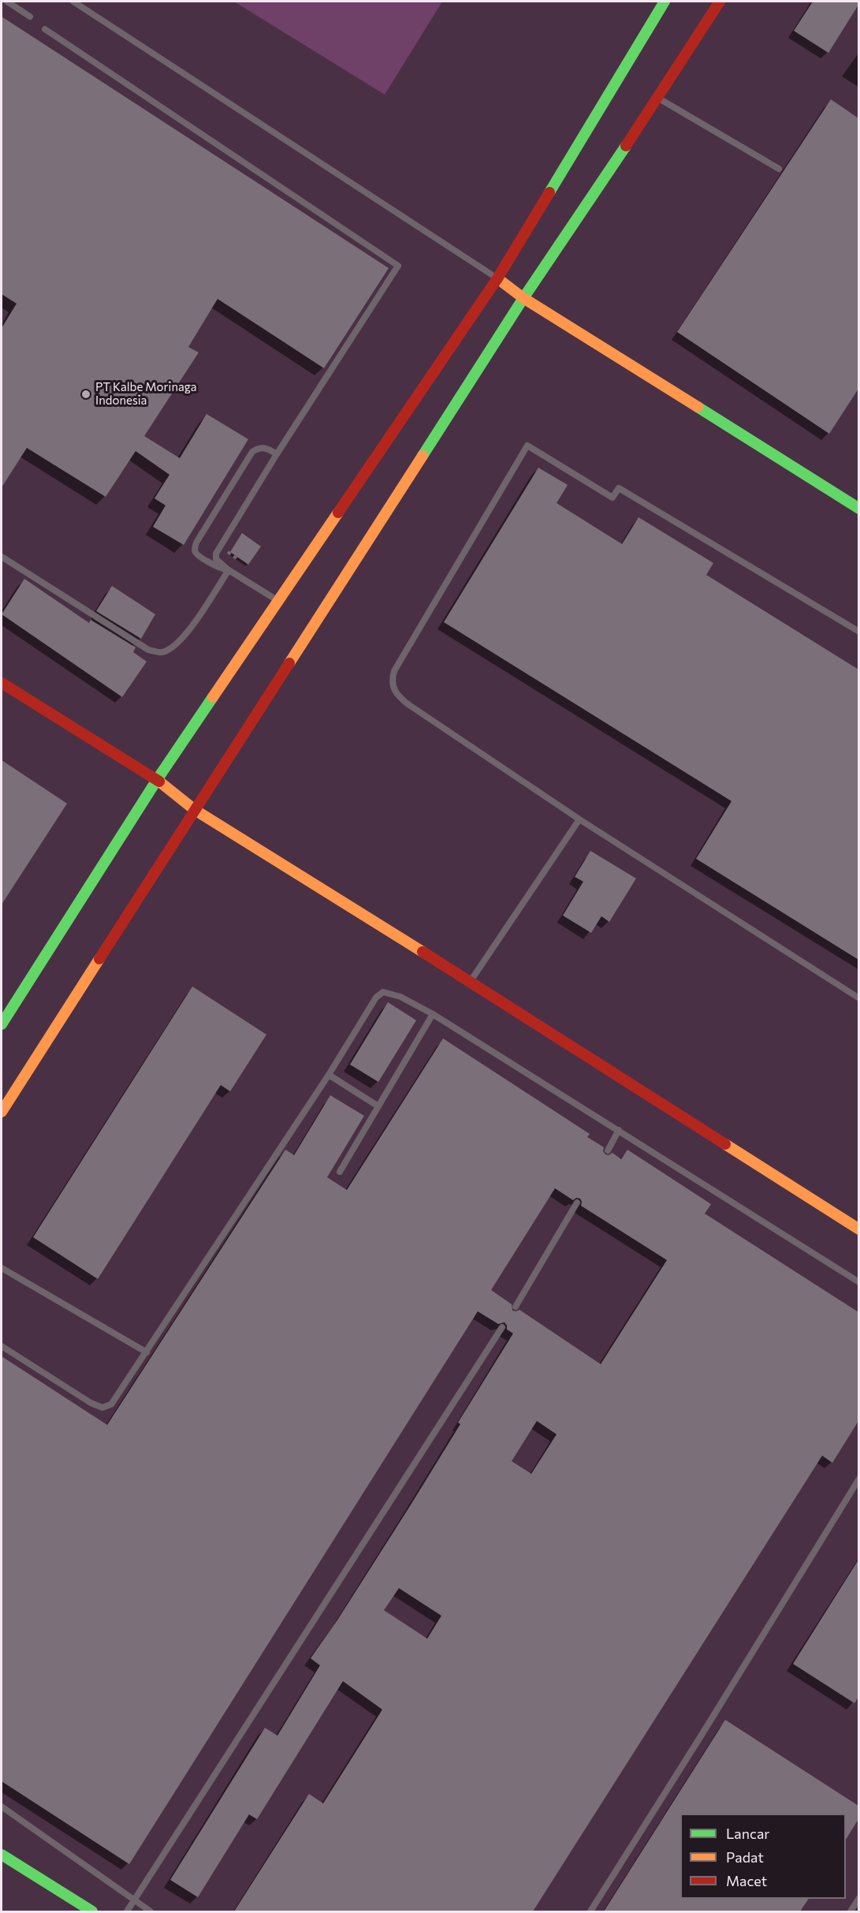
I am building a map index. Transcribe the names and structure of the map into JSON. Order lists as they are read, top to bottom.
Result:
{
  "places": ["PT Kalbe Morinaga Indonesia"],
  "legend": ["Lancar", "Padat", "Macet"]
}
